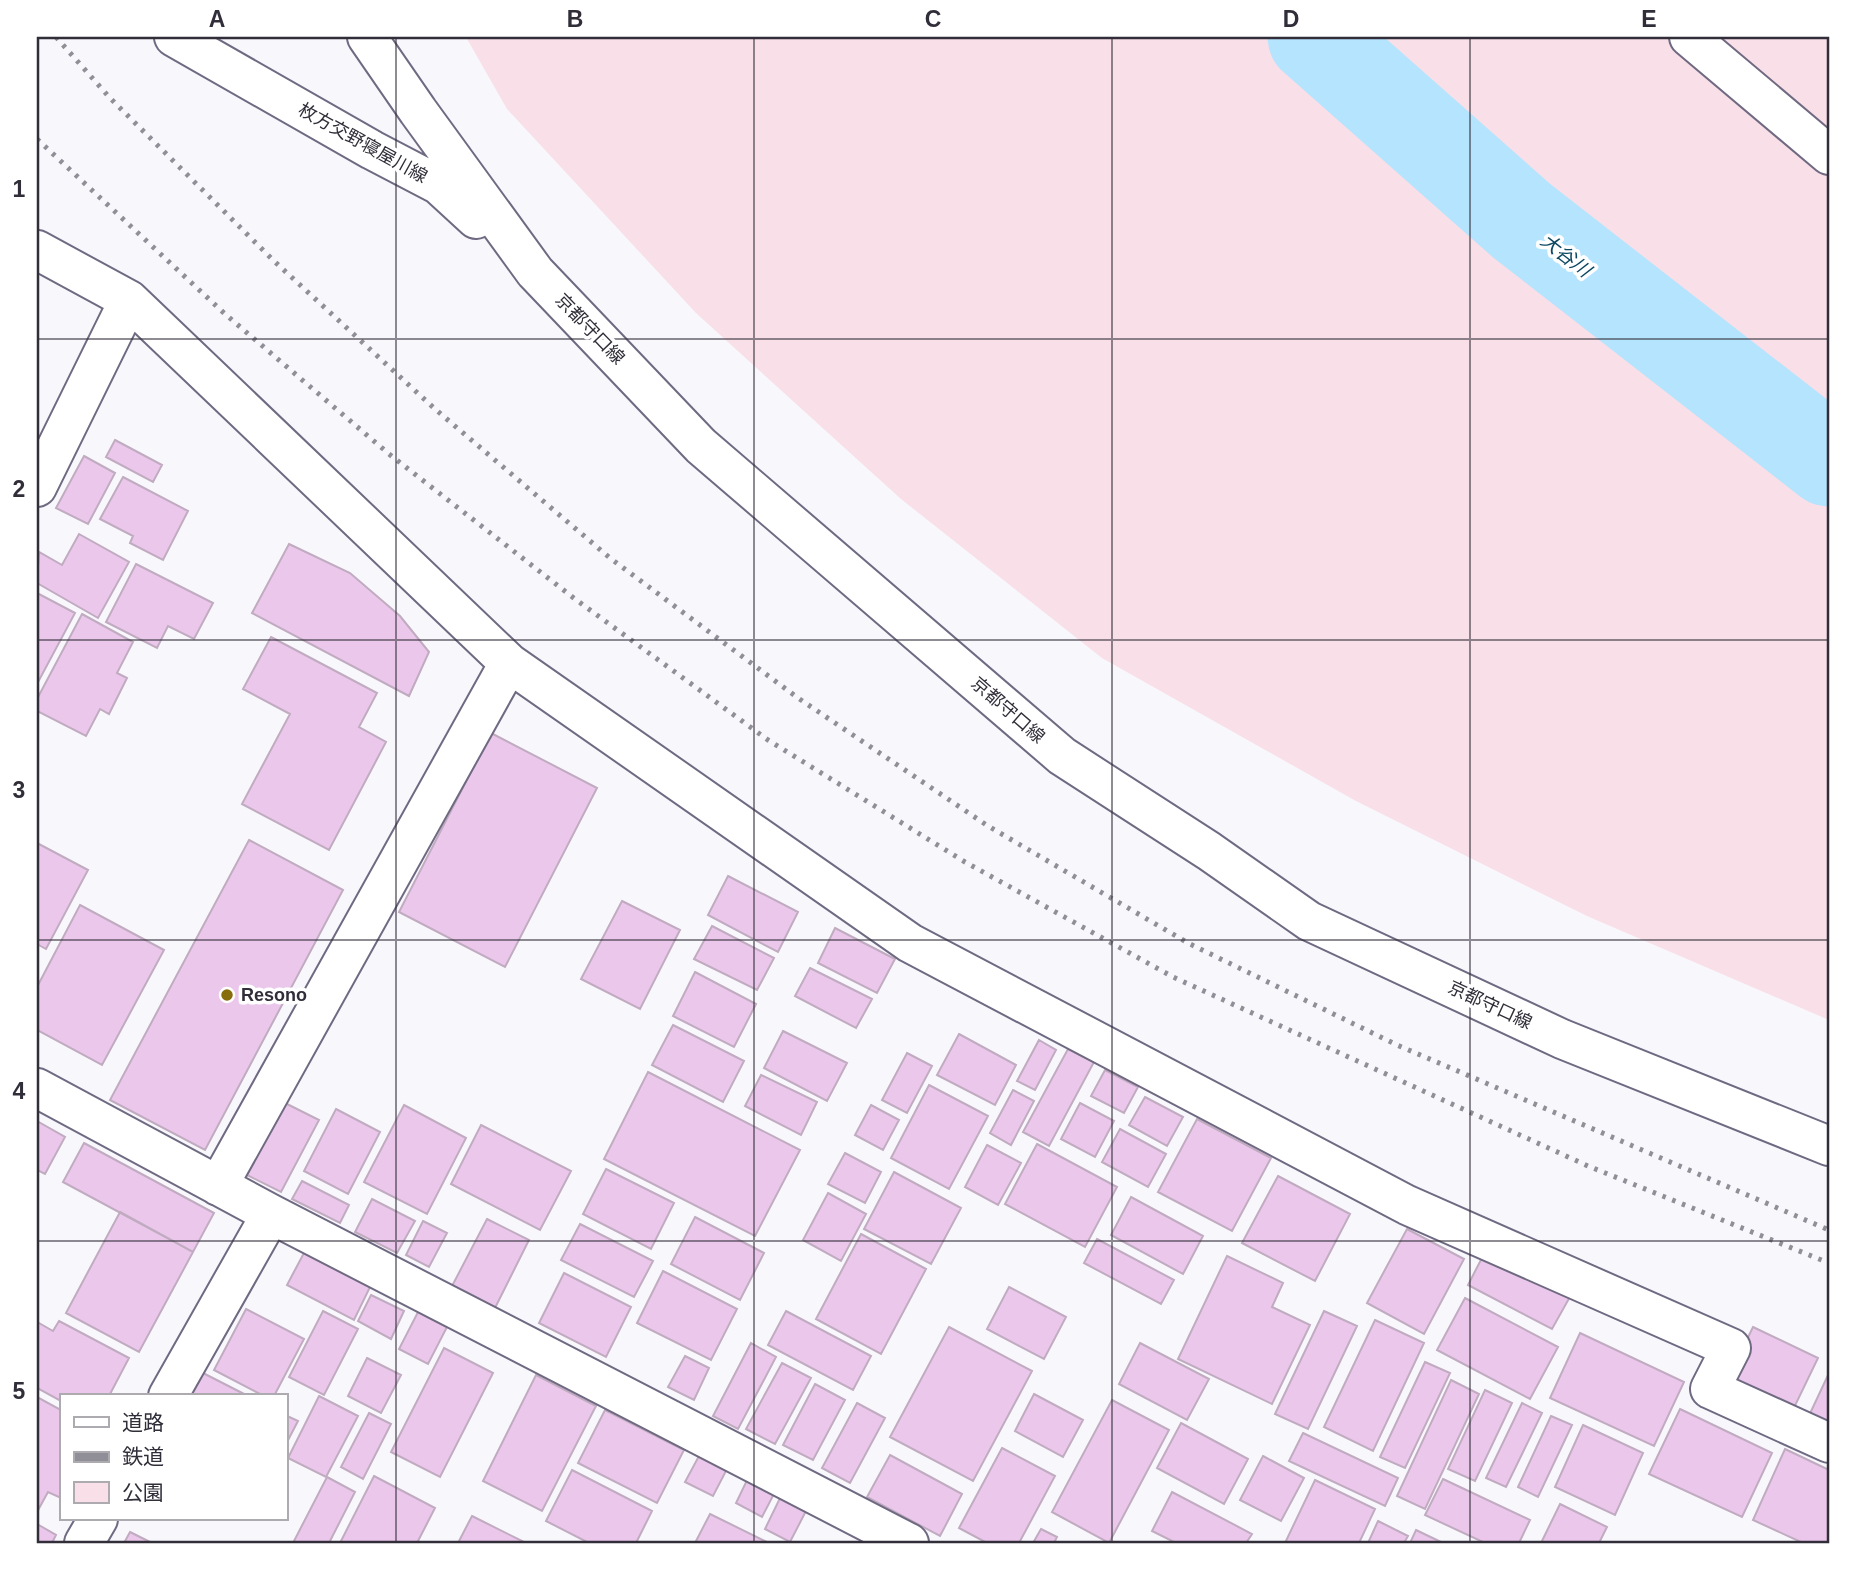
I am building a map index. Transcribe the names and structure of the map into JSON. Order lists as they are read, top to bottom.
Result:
{
  "streets": {
    "street": ["枚方交野寝屋川線", "京都守口線"]
  },
  "crossings": [
    ["枚方交野寝屋川線", "京都守口線"]
  ],
  "water": ["大谷川"],
  "places": ["Resono"],
  "legend": ["道路", "鉄道", "公園"],
  "grid": {
    "columns": [
      "A",
      "B",
      "C",
      "D",
      "E"
    ],
    "rows": [
      "1",
      "2",
      "3",
      "4",
      "5"
    ]
  }
}
